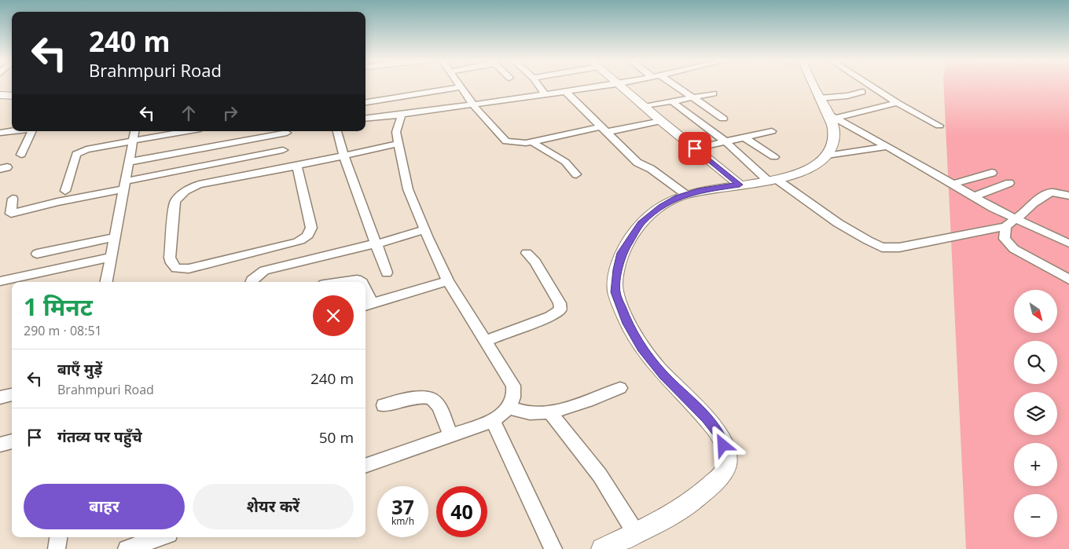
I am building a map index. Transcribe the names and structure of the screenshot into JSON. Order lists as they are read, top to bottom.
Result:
{
  "north": "bottom right",
  "page": {
    "turn": ["240 m", "Brahmpuri Road"],
    "heading": ["1 मिनट", "290 m · 08:51"],
    "map_buttons": ["+", "−"],
    "list": [
      {
        "name": "बाएँ मुड़ें",
        "note": "Brahmpuri Road",
        "value": "240 m"
      },
      {
        "name": "गंतव्य पर पहुँचे",
        "value": "50 m"
      }
    ],
    "buttons": ["बाहर", "शेयर करें"],
    "speed": "37 km/h",
    "limit": "40"
  }
}
